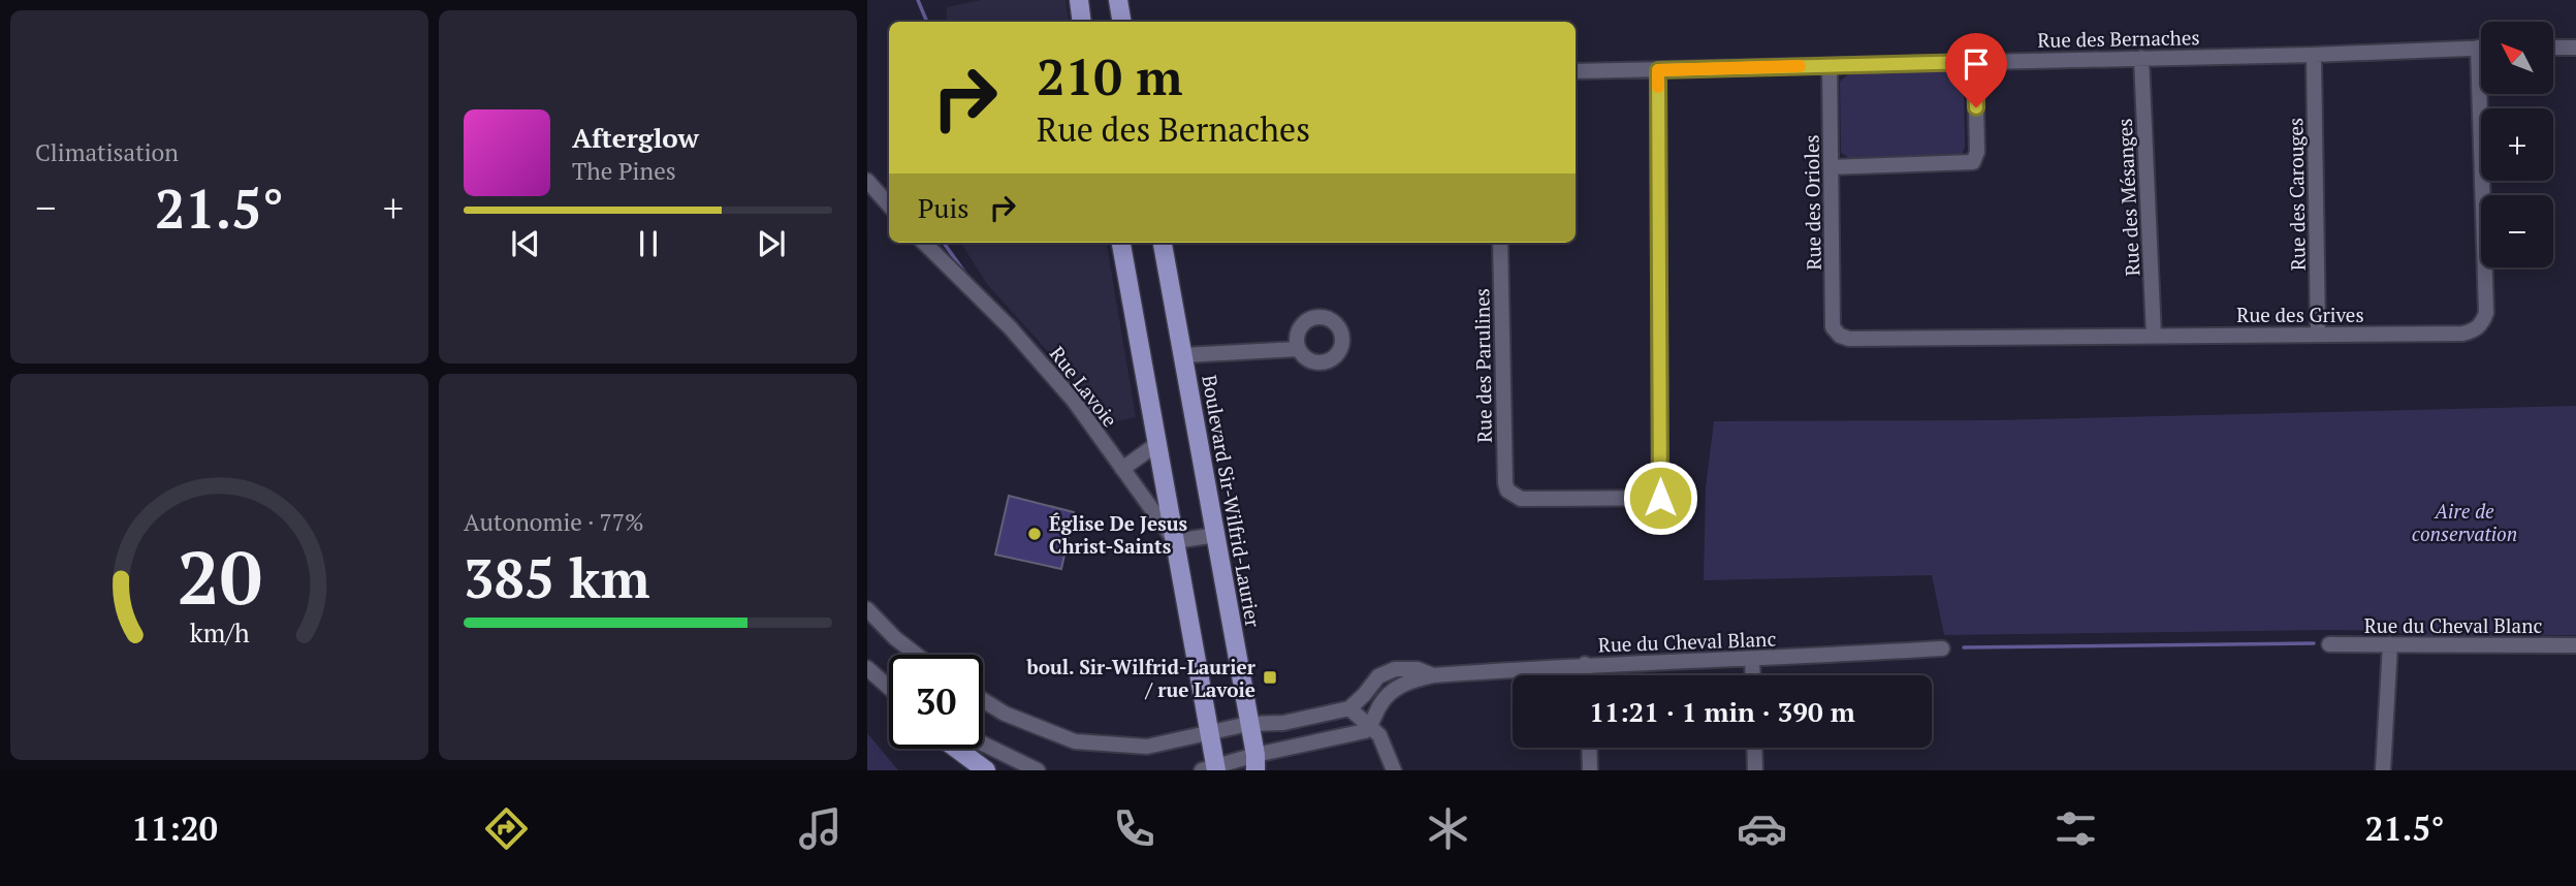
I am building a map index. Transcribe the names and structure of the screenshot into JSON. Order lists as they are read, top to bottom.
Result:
{
  "streets": {
    "main road": ["Boulevard Sir-Wilfrid-Laurier"],
    "street": [
      "Rue des Bernaches",
      "Rue des Carouges",
      "Rue des Mésanges",
      "Rue des Orioles",
      "Rue des Grives",
      "Rue des Parulines",
      "Rue Lavoie",
      "Rue du Cheval Blanc"
    ]
  },
  "crossings": [
    ["Rue des Bernaches", "Rue des Carouges"],
    ["Rue des Bernaches", "Rue des Mésanges"],
    ["Rue des Bernaches", "Rue des Orioles"],
    ["Rue des Carouges", "Rue des Grives"],
    ["Rue des Mésanges", "Rue des Grives"],
    ["Rue des Orioles", "Rue des Grives"]
  ],
  "parks": ["Aire de conservation"],
  "places": {
    "other": ["Église De Jesus Christ-Saints"],
    "transit": ["boul. Sir-Wilfrid-Laurier / rue Lavoie"]
  },
  "north": "top left",
  "page": {
    "tile": [
      "Climatisation",
      ["Autonomie · 77%", "385 km"]
    ],
    "map_buttons": ["+", "−"],
    "turn": ["210 m", "Rue des Bernaches"],
    "song": ["Afterglow", "The Pines"],
    "then": "Puis",
    "heat": ["−", "21.5°", "+"],
    "limit": "30",
    "trip": "11:21 · 1 min · 390 m",
    "tabs": ["11:20", "21.5°"],
    "gauge": ["20", "km/h"]
  }
}
